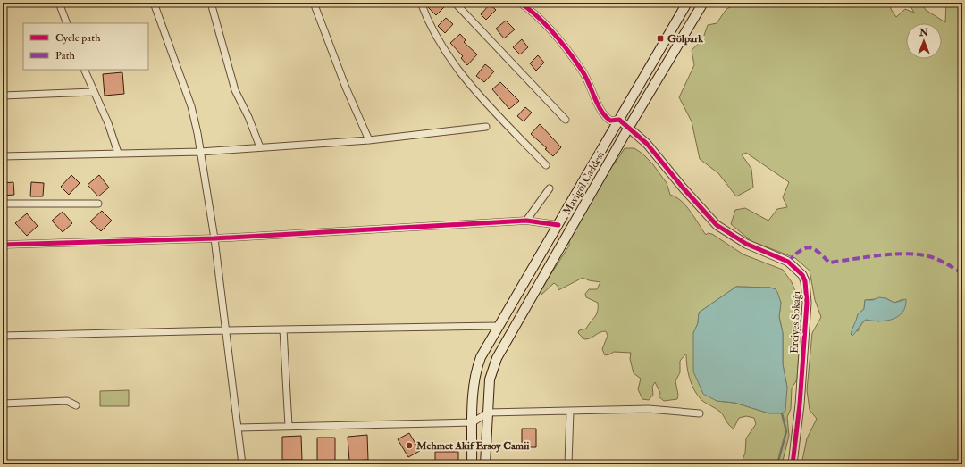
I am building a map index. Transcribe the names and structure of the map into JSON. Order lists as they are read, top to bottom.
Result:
{
  "streets": {
    "main road": ["Mavigöl Caddesi"],
    "street": ["Erciyes Sokağı"]
  },
  "crossings": [
    ["Mavigöl Caddesi", "Erciyes Sokağı"]
  ],
  "places": {
    "transit": ["Gölpark"],
    "other": ["Mehmet Akif Ersoy Camii"]
  },
  "legend": ["Cycle path", "Path"],
  "north": "top"
}
